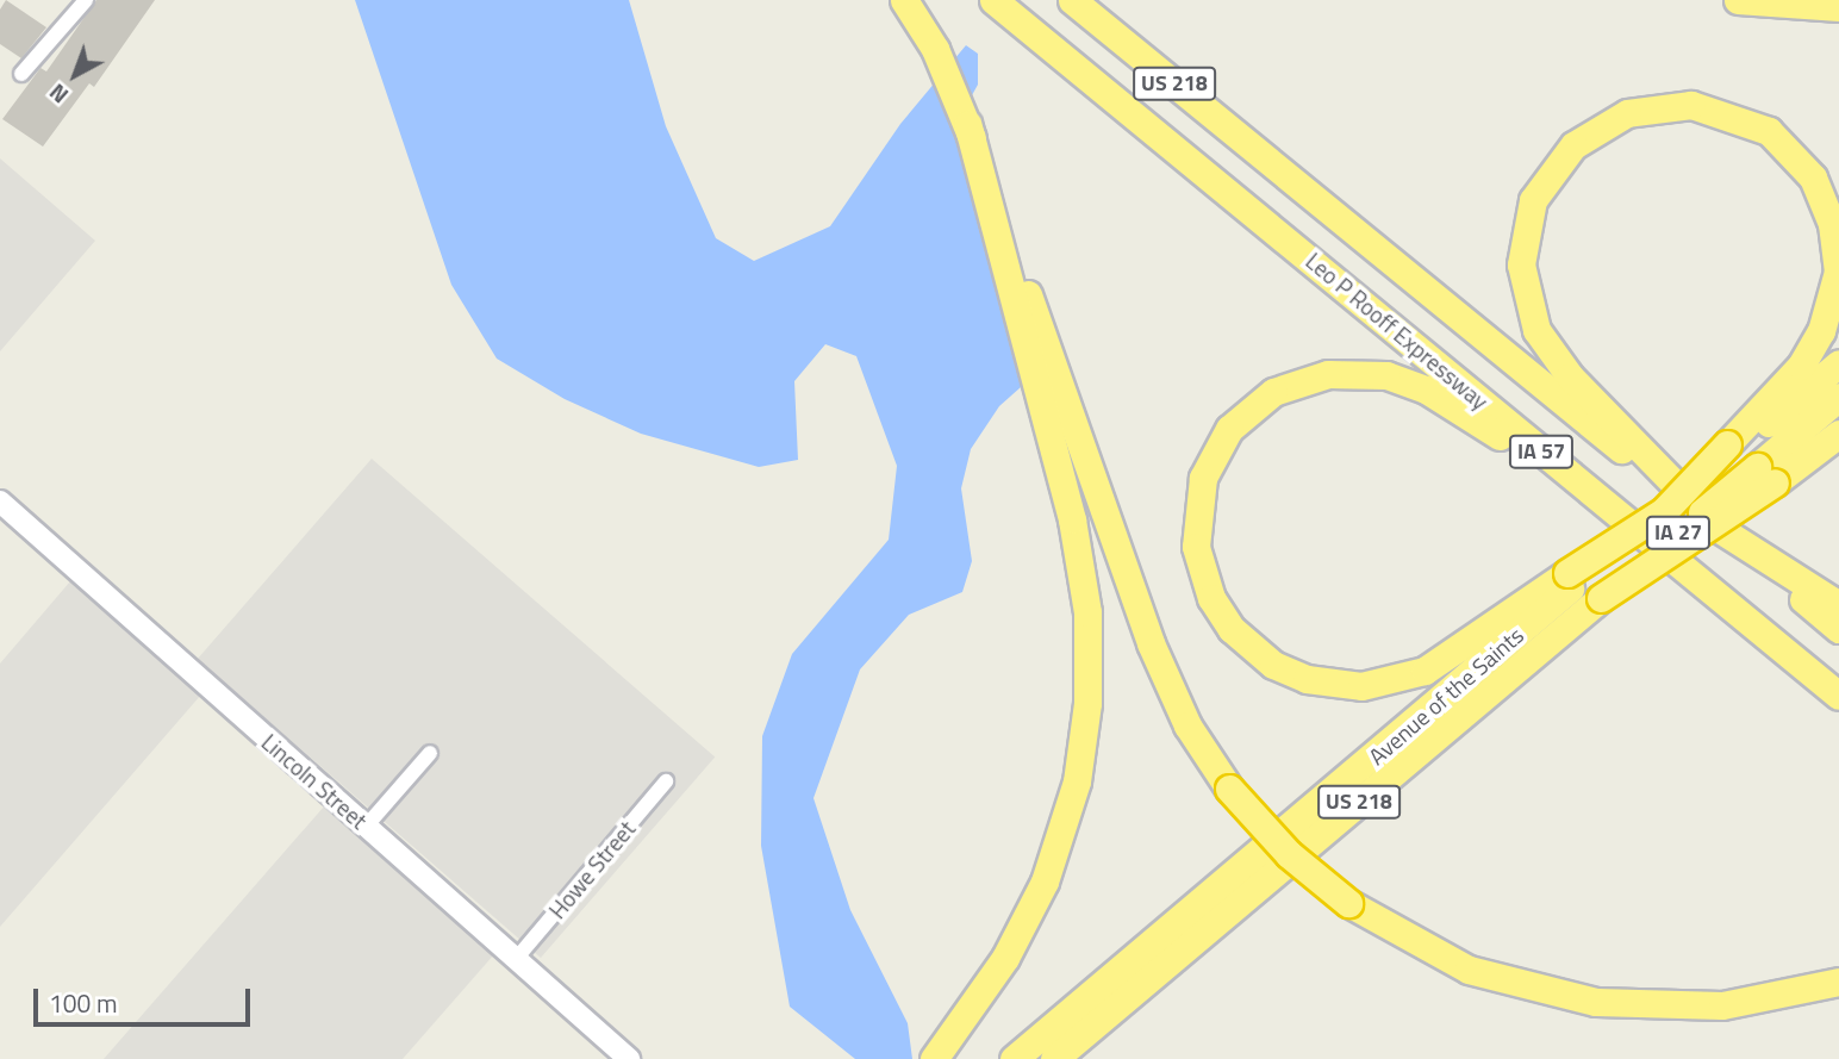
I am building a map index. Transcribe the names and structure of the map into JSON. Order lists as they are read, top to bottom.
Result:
{
  "streets": {
    "highway": [
      "US 218",
      "Leo P Rooff Expressway",
      "IA 57",
      "IA 27",
      "Avenue of the Saints"
    ],
    "main road": ["Lincoln Street"],
    "street": ["Howe Street"]
  },
  "crossings": [
    ["Lincoln Street", "Howe Street"]
  ],
  "scale_bar": "100 m",
  "north": "bottom left"
}
